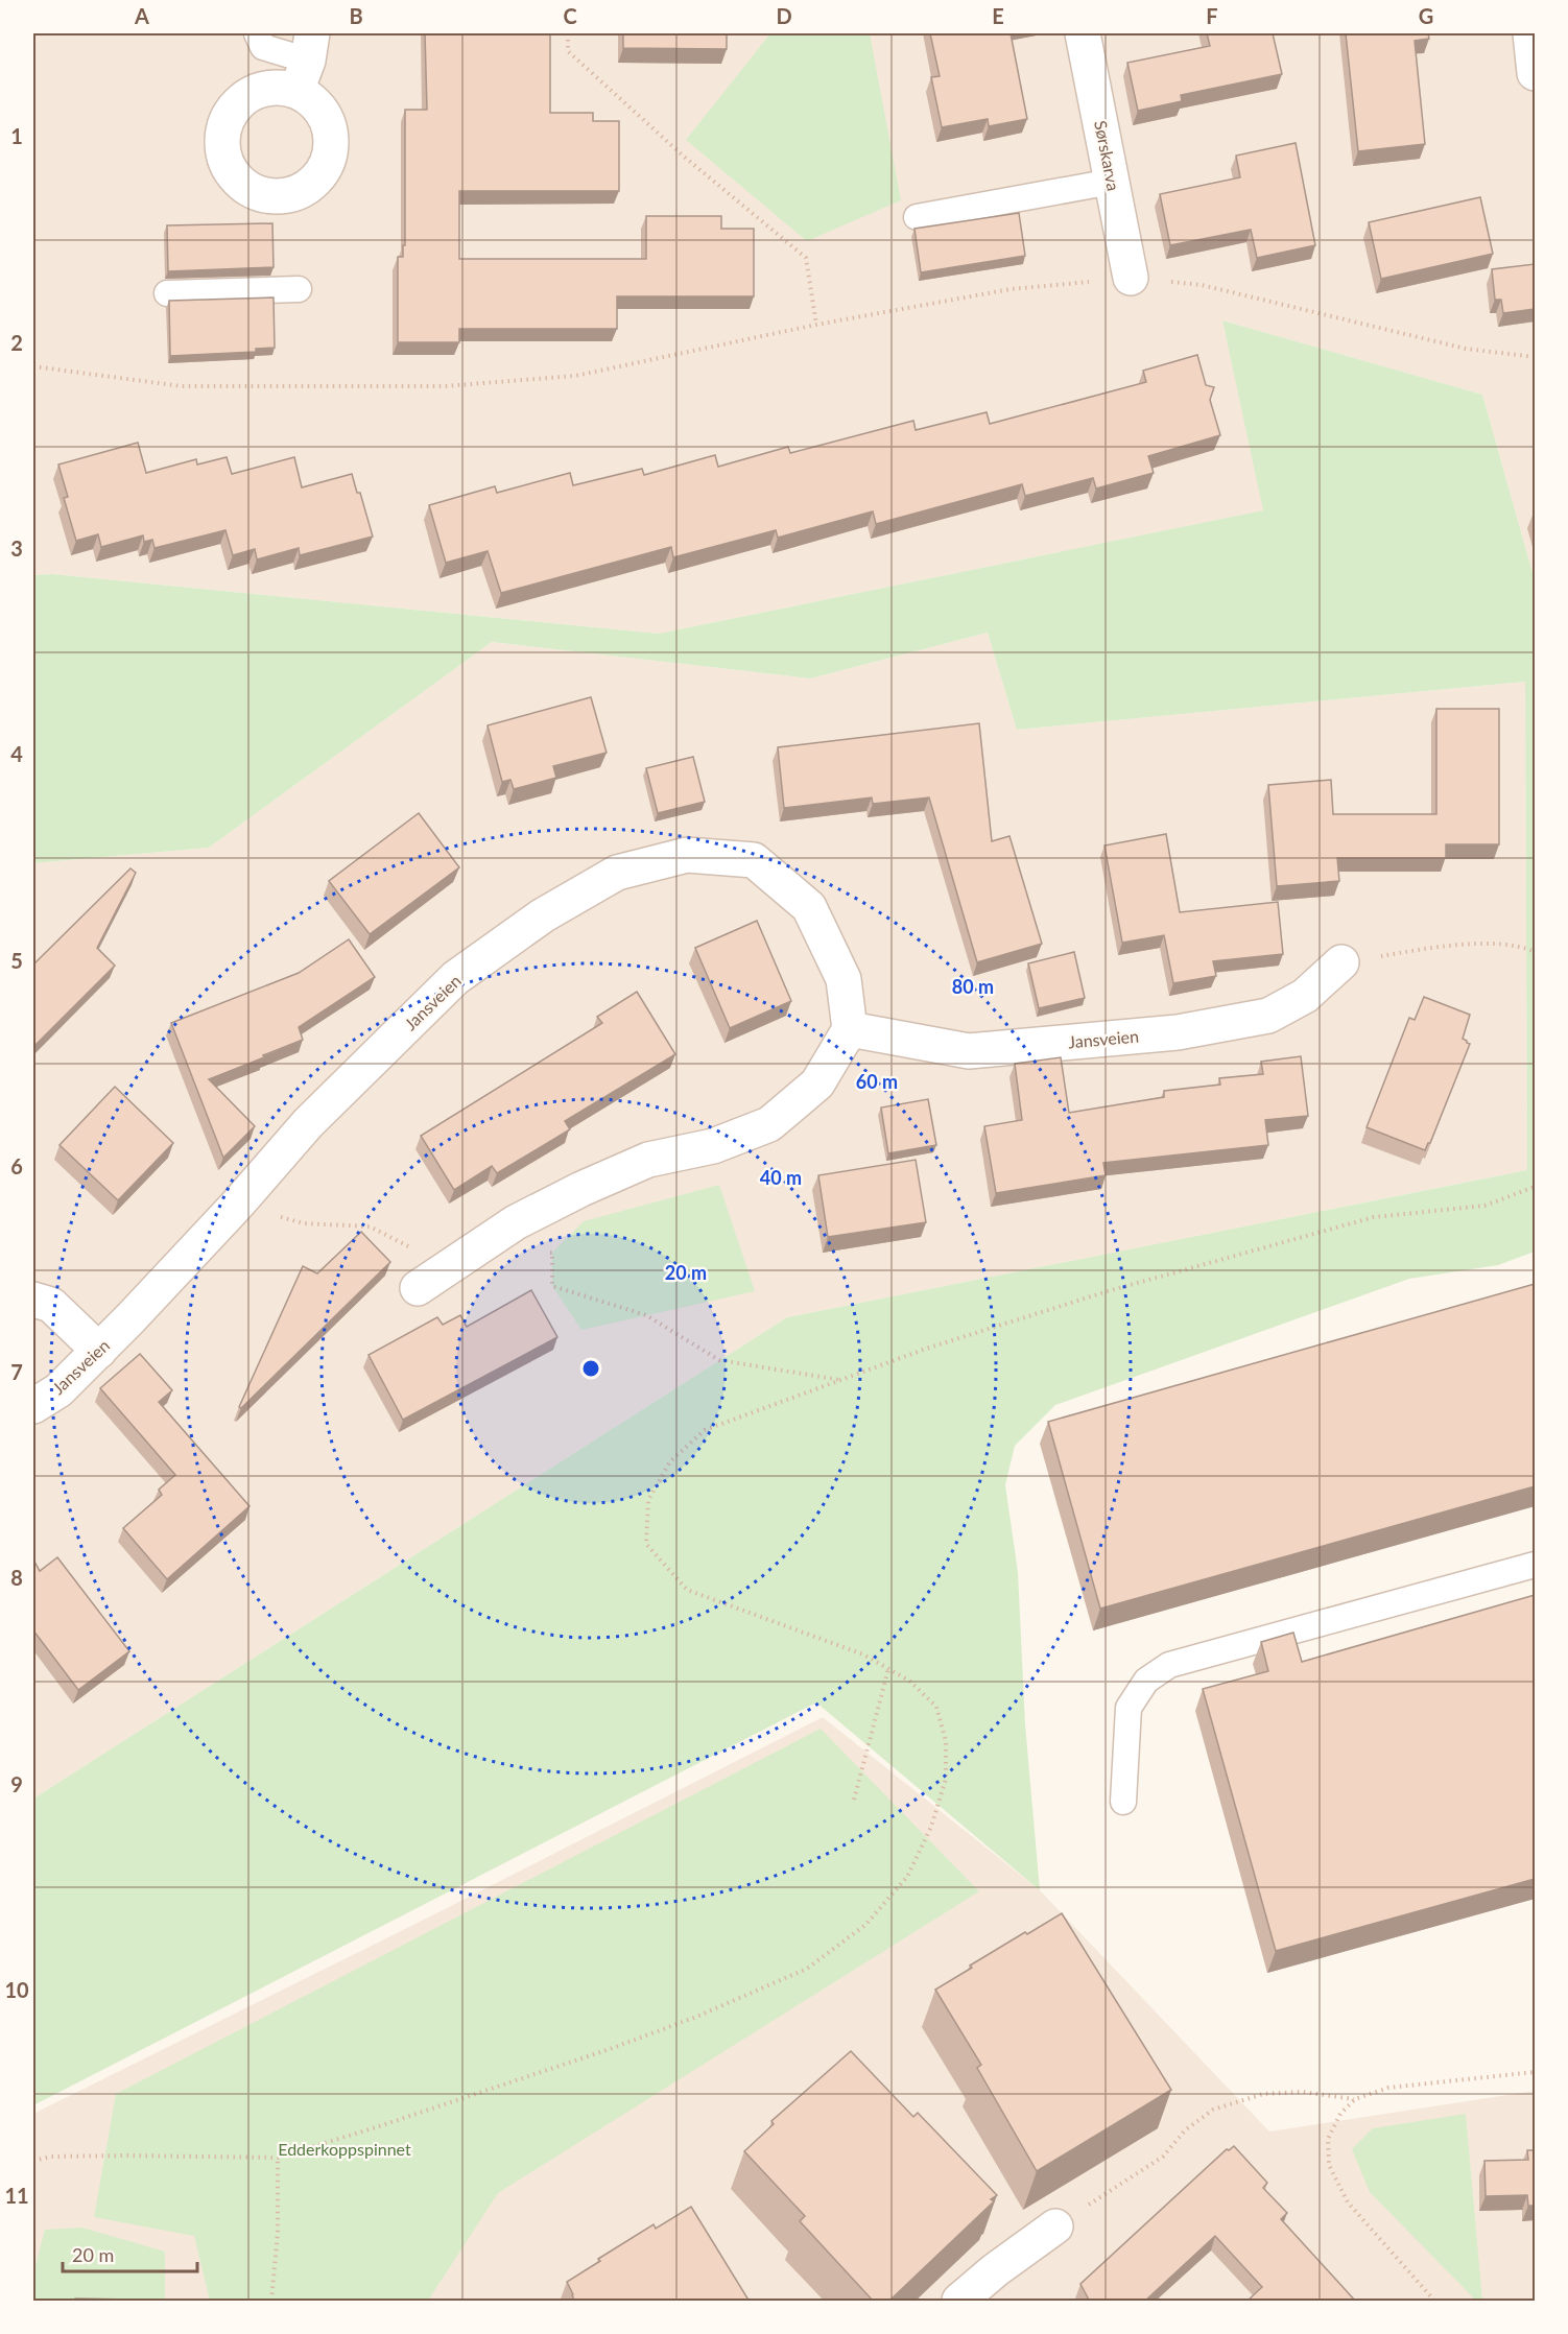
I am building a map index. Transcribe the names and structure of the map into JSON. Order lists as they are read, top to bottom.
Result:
{
  "streets": {
    "street": ["Sørskarva", "Jansveien"]
  },
  "parks": ["Edderkoppspinnet"],
  "scale_bar": "20 m",
  "grid": {
    "columns": [
      "A",
      "B",
      "C",
      "D",
      "E",
      "F",
      "G"
    ],
    "rows": [
      "1",
      "2",
      "3",
      "4",
      "5",
      "6",
      "7",
      "8",
      "9",
      "10",
      "11"
    ]
  },
  "rings": [
    "80 m",
    "60 m",
    "40 m",
    "20 m"
  ]
}
